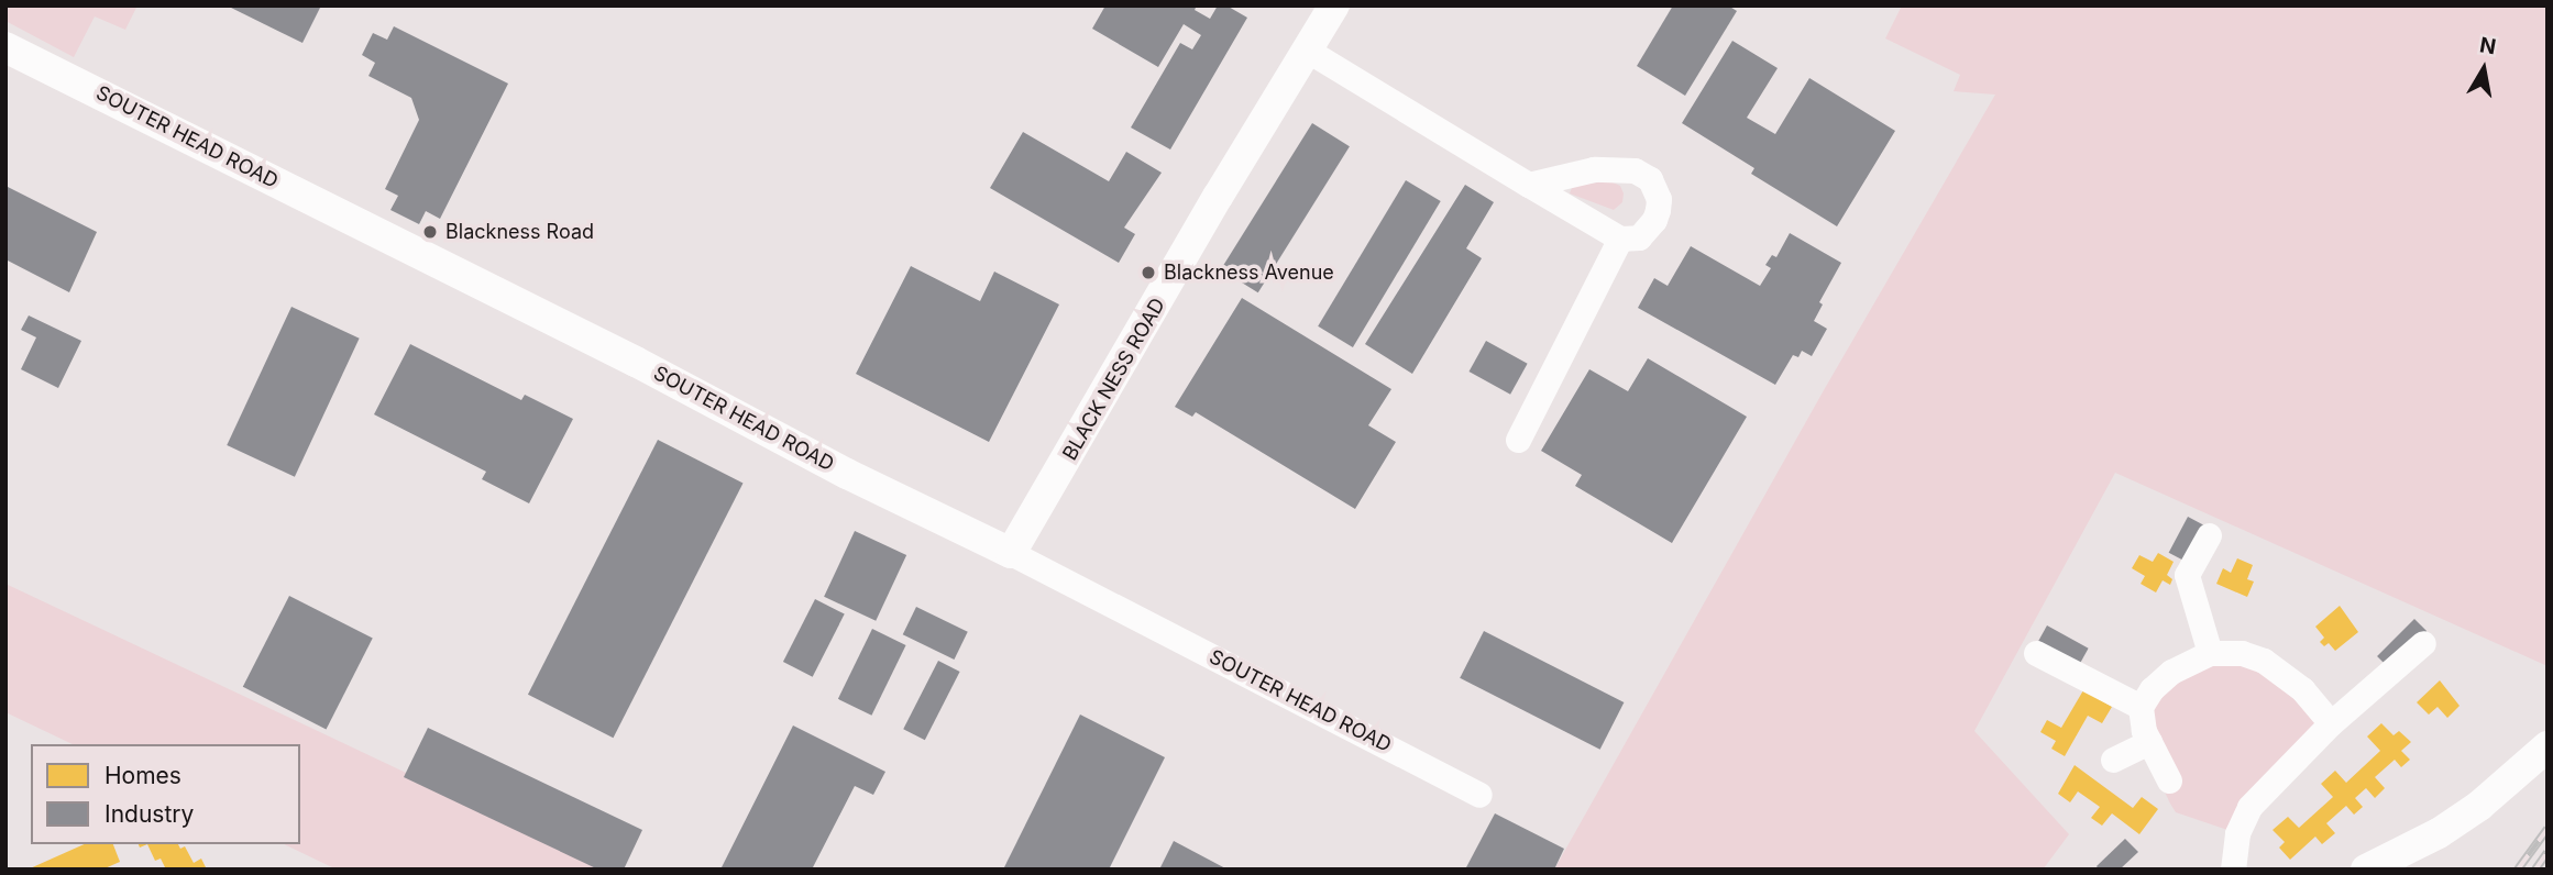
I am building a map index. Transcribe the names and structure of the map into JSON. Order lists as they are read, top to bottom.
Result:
{
  "streets": {
    "street": ["SOUTER HEAD ROAD", "BLACK NESS ROAD"]
  },
  "crossings": [
    ["SOUTER HEAD ROAD", "BLACK NESS ROAD"]
  ],
  "places": ["Blackness Road", "Blackness Avenue"],
  "legend": ["Homes", "Industry"],
  "north": "top"
}
